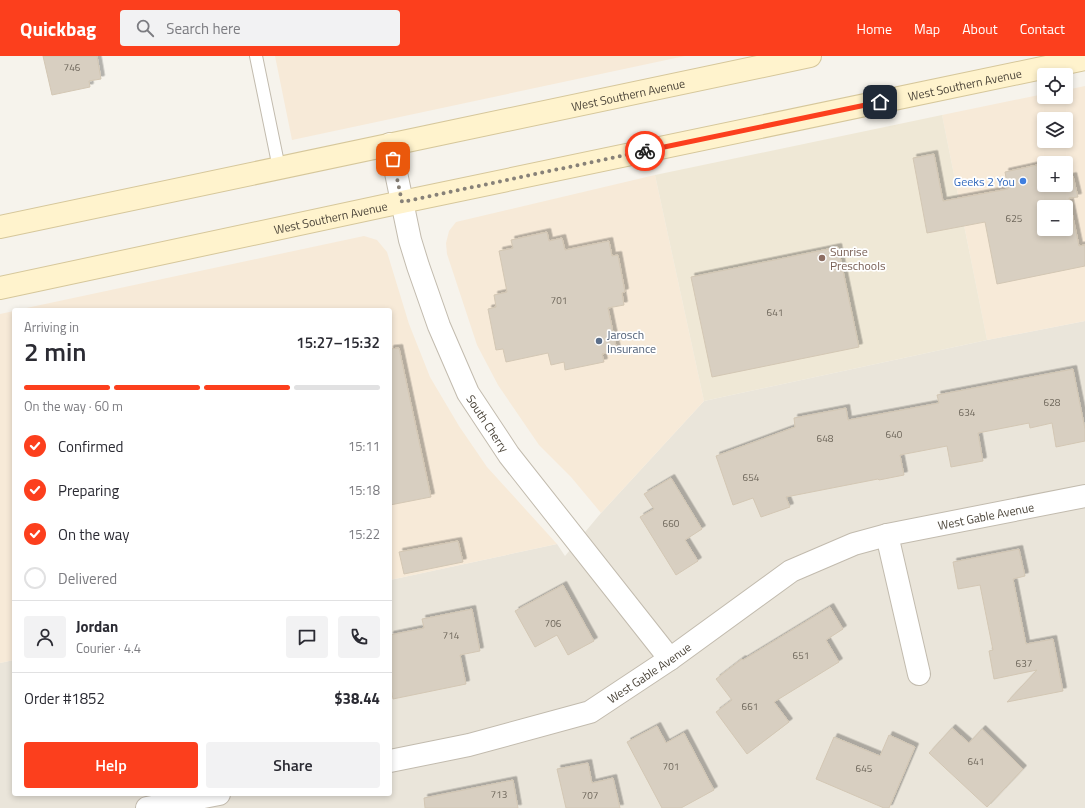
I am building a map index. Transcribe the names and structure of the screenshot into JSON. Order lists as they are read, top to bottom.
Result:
{
  "streets": {
    "main road": ["West Southern Avenue"],
    "street": ["South Cherry", "West Gable Avenue"]
  },
  "crossings": [
    ["West Southern Avenue", "South Cherry"],
    ["South Cherry", "West Gable Avenue"]
  ],
  "places": ["Geeks 2 You", "Sunrise Preschools", "Jarosch Insurance"],
  "house_numbers": [
    "746",
    "625",
    "701",
    "641",
    "628",
    "634",
    "640",
    "648",
    "654",
    "660",
    "706",
    "714",
    "651",
    "637",
    "661",
    "641",
    "701",
    "645",
    "713",
    "707"
  ],
  "page": {
    "header": "Quickbag",
    "search": "Search here",
    "nav": [
      "Home",
      "Map",
      "About",
      "Contact"
    ],
    "map_buttons": ["+", "−"],
    "heading": ["2 min", "Arriving in", "15:27–15:32"],
    "panel": [
      "Jordan",
      "Courier · 4.4",
      "Order #1852",
      "$38.44"
    ],
    "bar": "On the way · 60 m",
    "list": [
      ["Confirmed", "15:11"],
      ["Preparing", "15:18"],
      ["On the way", "15:22"],
      "Delivered"
    ],
    "buttons": ["Help", "Share"]
  }
}
